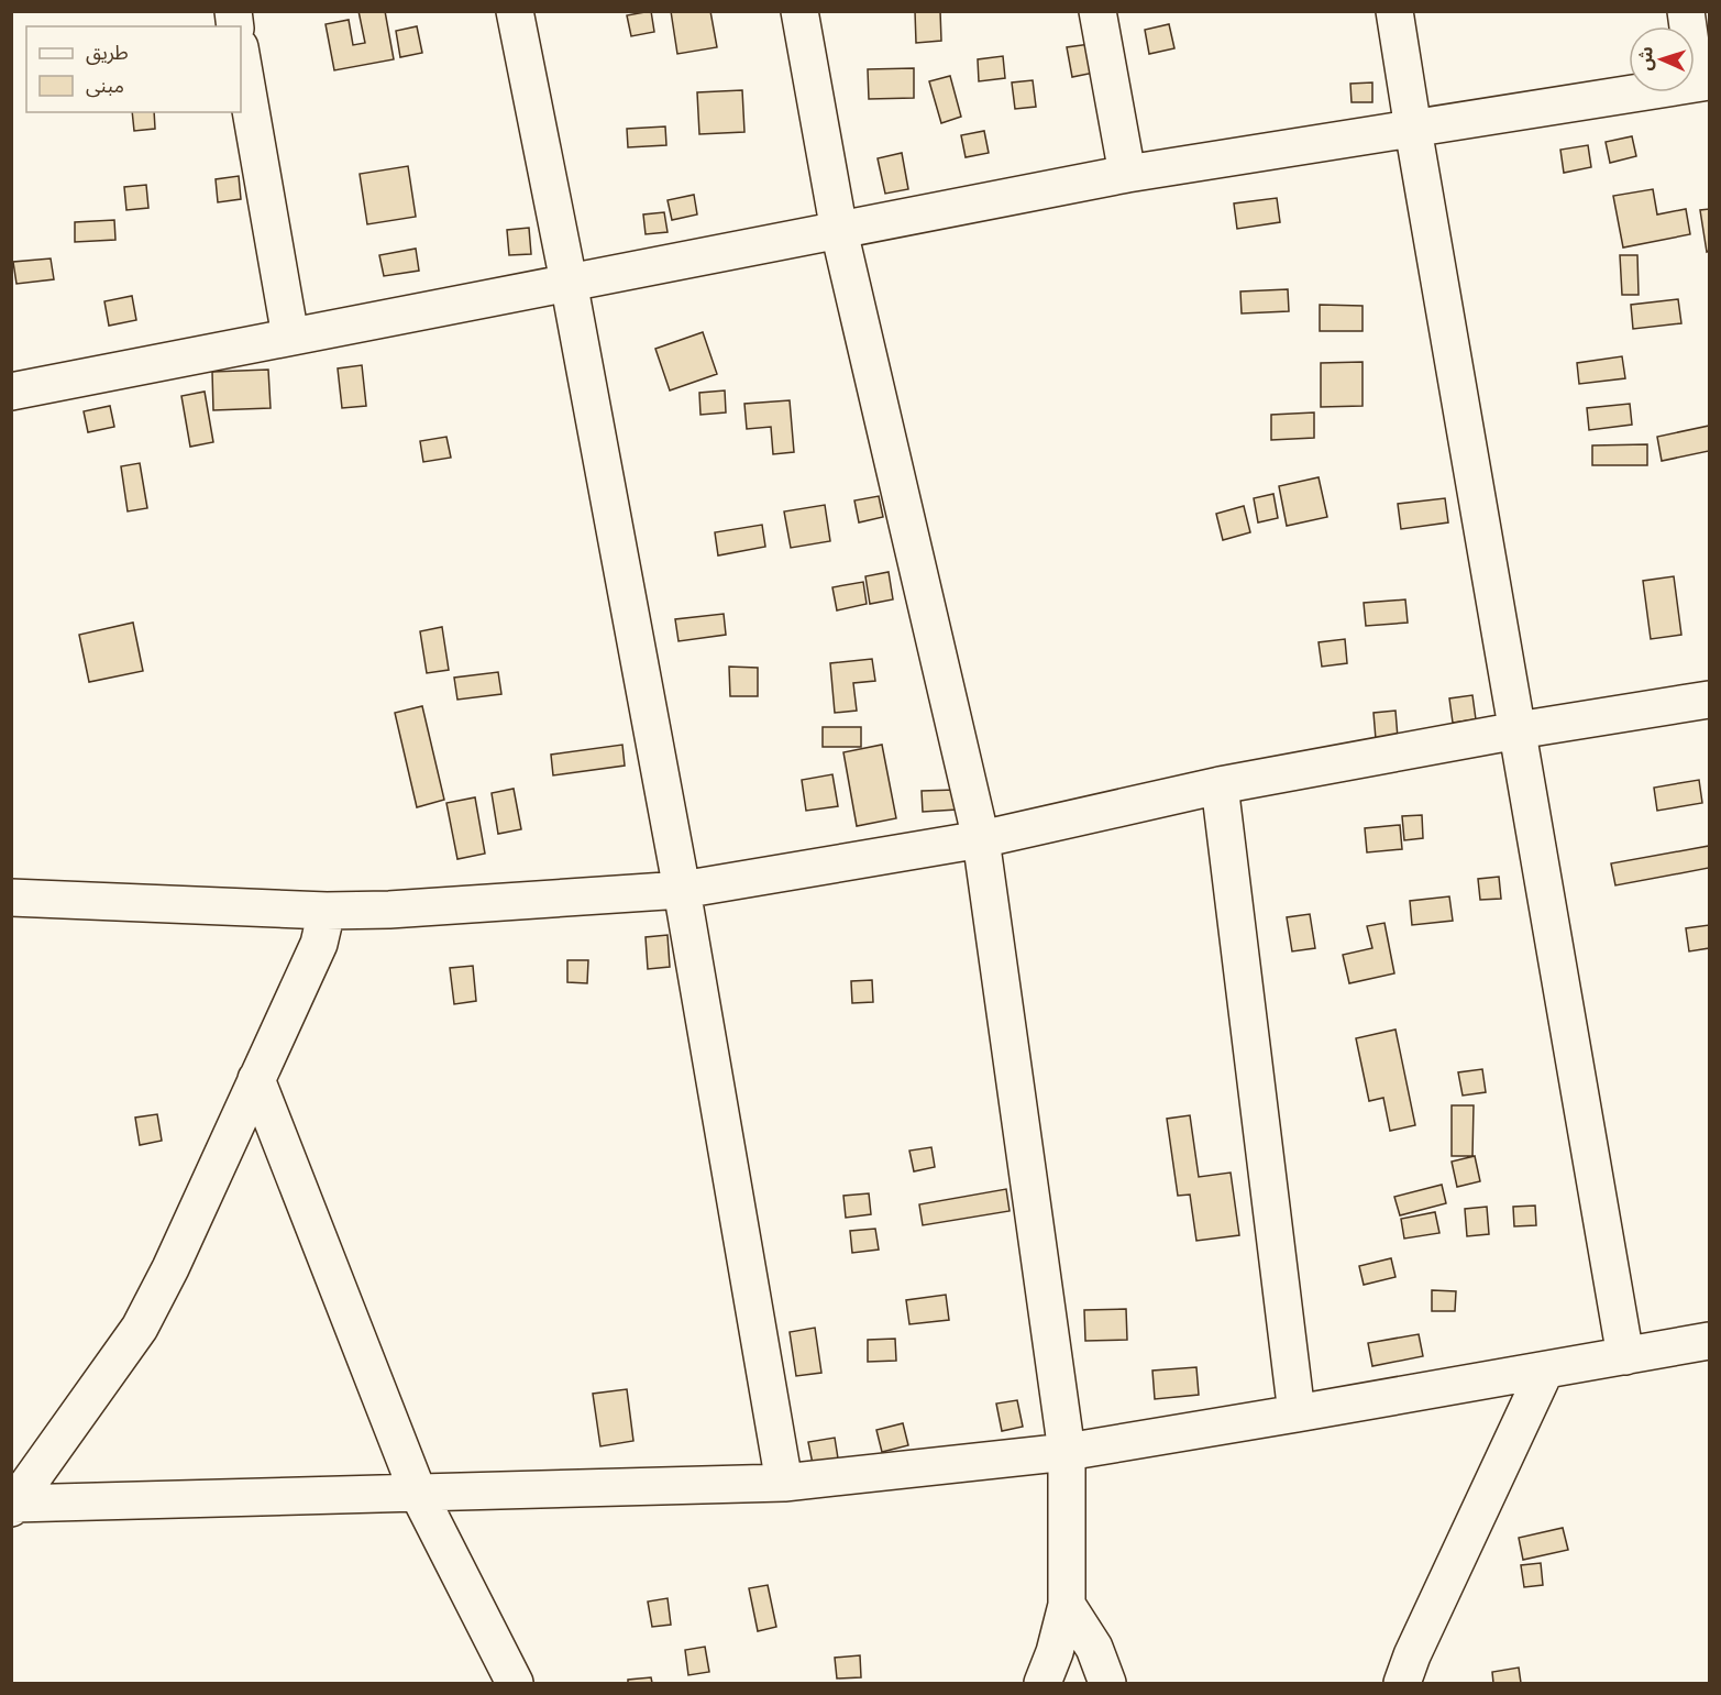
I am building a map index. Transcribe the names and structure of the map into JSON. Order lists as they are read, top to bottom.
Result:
{
  "legend": ["طريق", "مبنى"],
  "north": "left"
}
